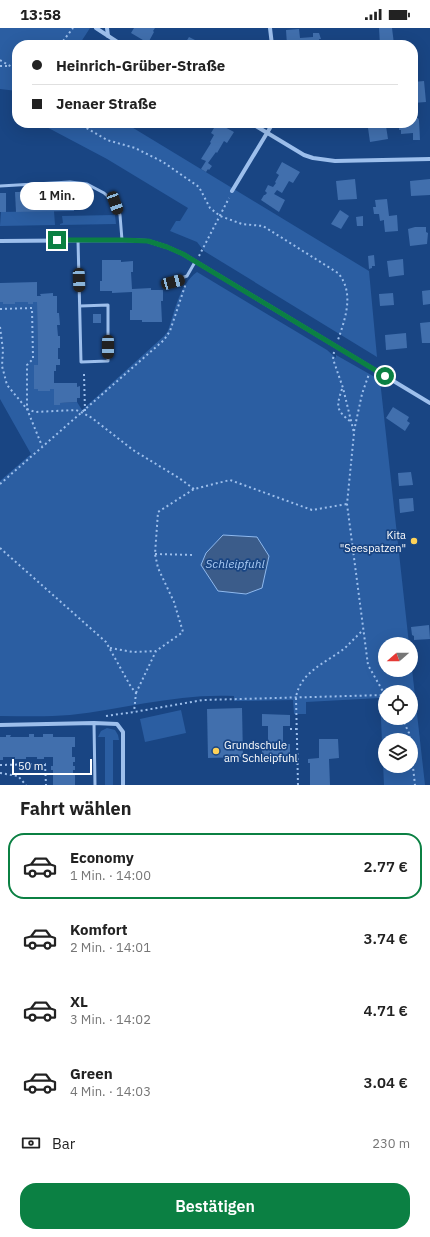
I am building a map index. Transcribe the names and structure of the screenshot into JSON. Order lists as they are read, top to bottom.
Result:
{
  "water": ["Schleipfuhl"],
  "places": ["Kita \"Seespatzen\"", "Grundschule am Schleipfuhl"],
  "scale_bar": "50 m",
  "north": "left",
  "page": {
    "status": "13:58",
    "banner": ["Heinrich-Grüber-Straße", "Jenaer Straße"],
    "bubble": "1 Min.",
    "scale": "50 m",
    "heading": "Fahrt wählen",
    "list": [
      {
        "name": "Economy",
        "note": "1 Min. · 14:00",
        "value": "2.77 €"
      },
      {
        "name": "Komfort",
        "note": "2 Min. · 14:01",
        "value": "3.74 €"
      },
      {
        "name": "XL",
        "note": "3 Min. · 14:02",
        "value": "4.71 €"
      },
      {
        "name": "Green",
        "note": "4 Min. · 14:03",
        "value": "3.04 €"
      }
    ],
    "pay": ["Bar", "230 m"],
    "buttons": "Bestätigen"
  }
}
